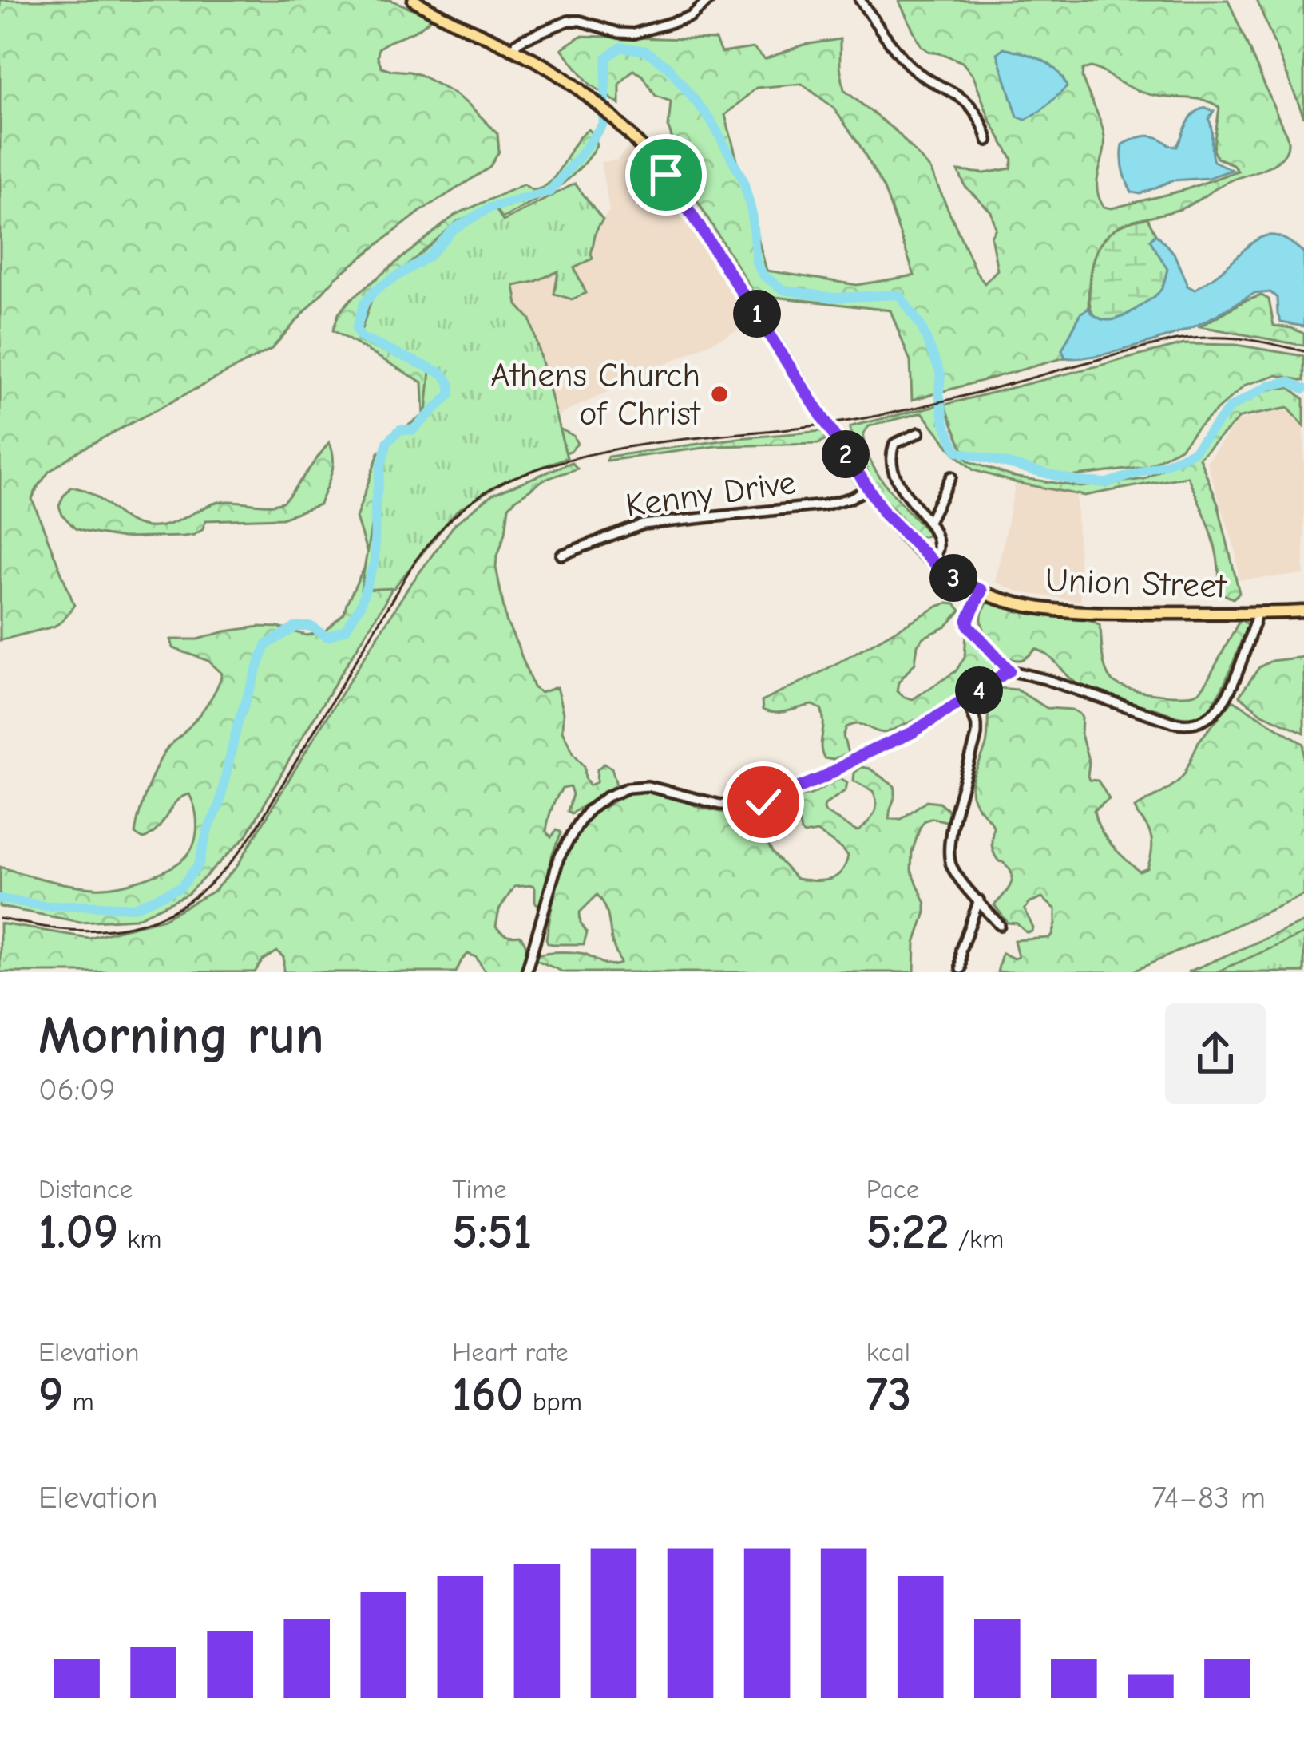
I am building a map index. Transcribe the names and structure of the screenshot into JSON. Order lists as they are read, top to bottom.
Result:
{
  "streets": {
    "main road": ["Union Street"],
    "street": ["Kenny Drive"]
  },
  "crossings": [
    ["Kenny Drive", "Union Street"]
  ],
  "places": ["Athens Church of Christ"],
  "page": {
    "pins": [
      "1",
      "2",
      "3",
      "4"
    ],
    "heading": ["Morning run", "06:09"],
    "stats": [
      ["Distance", "1.09 km"],
      ["Time", "5:51"],
      ["Pace", "5:22 /km"],
      ["Elevation", "9 m"],
      ["Heart rate", "160 bpm"],
      ["kcal", "73"]
    ],
    "chart": ["Elevation", "74–83 m"]
  }
}
